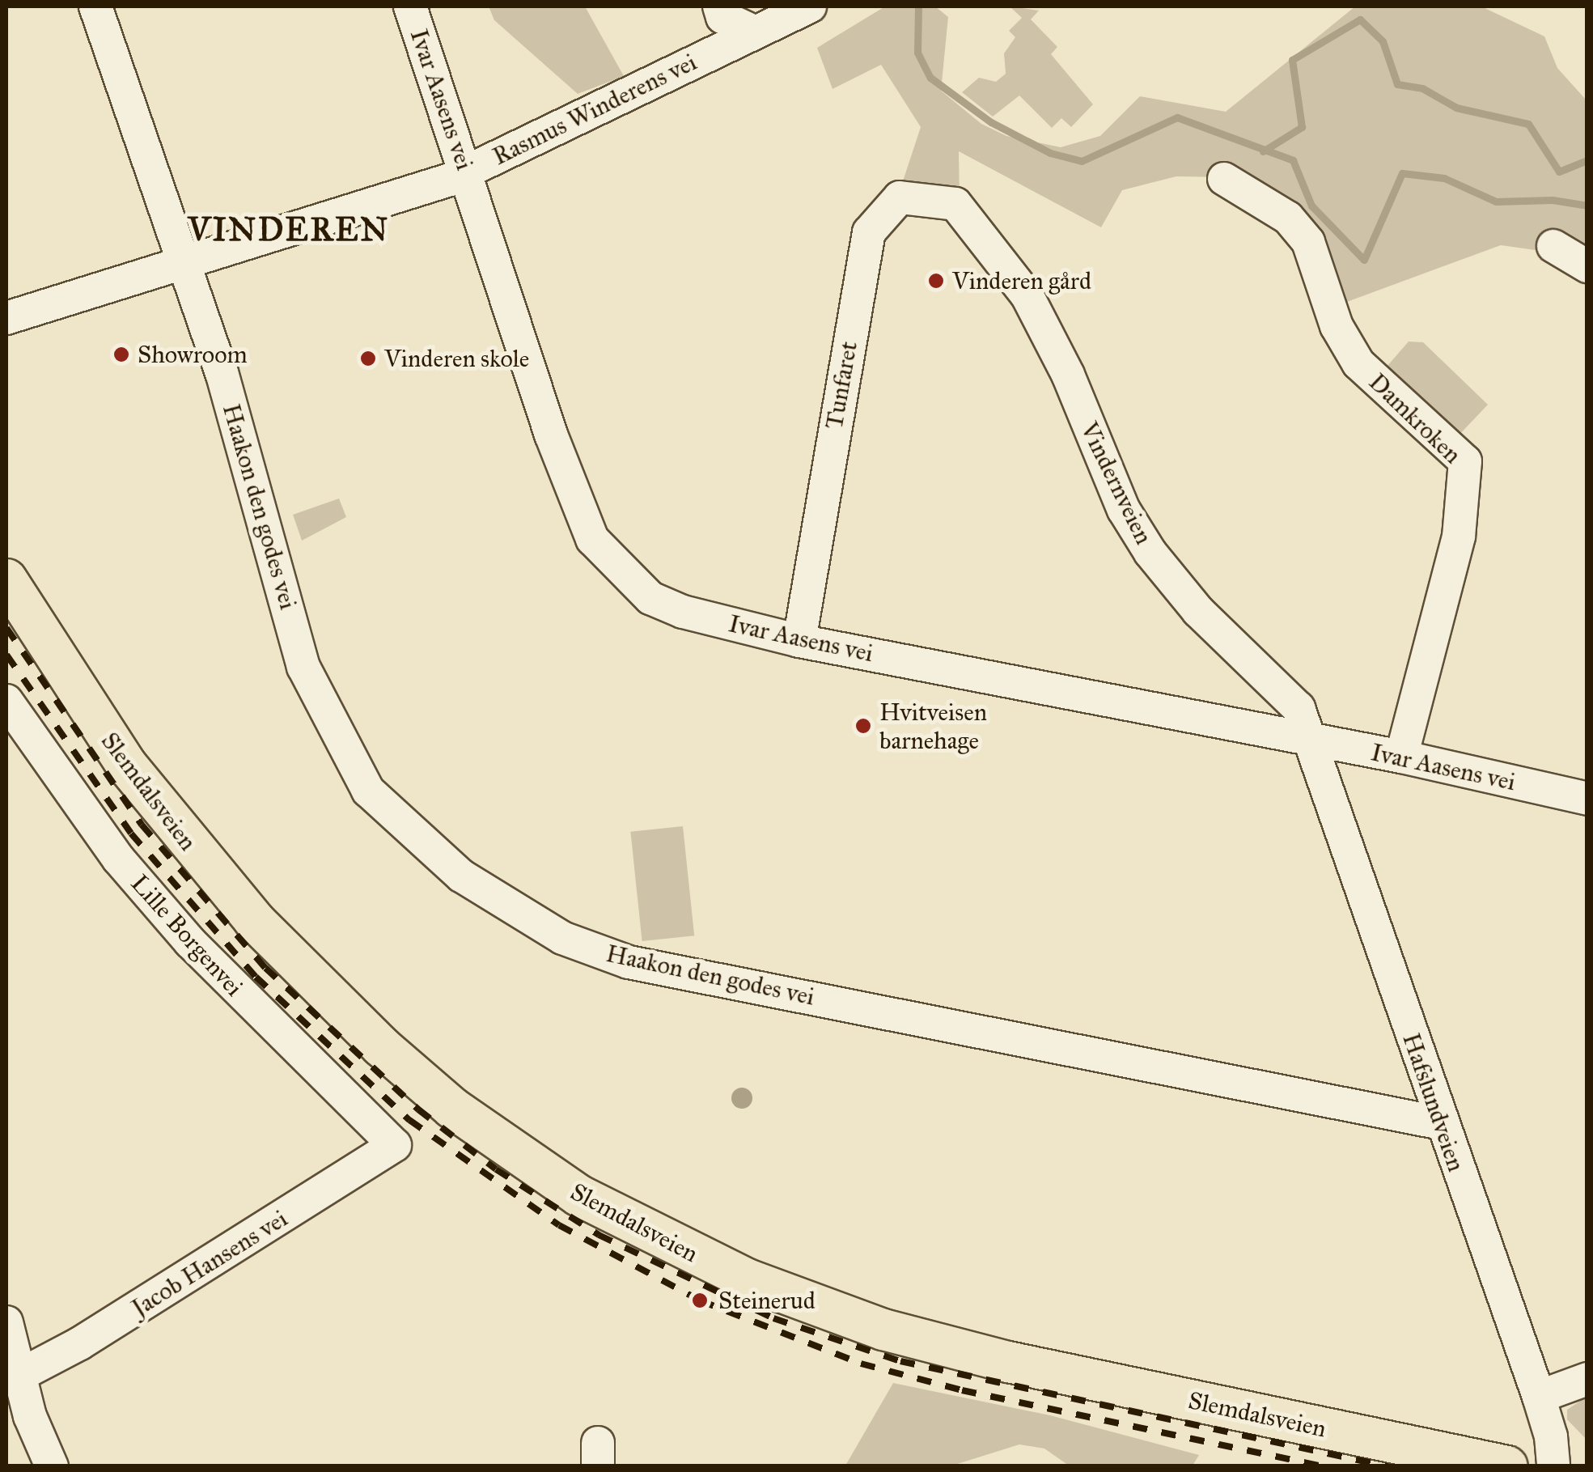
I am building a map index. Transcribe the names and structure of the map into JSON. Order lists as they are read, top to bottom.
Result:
{
  "streets": {
    "main road": ["Slemdalsveien"],
    "street": [
      "Ivar Aasens vei",
      "Rasmus Winderens vei",
      "Tunfaret",
      "Damkroken",
      "Vindernveien",
      "Haakon den godes vei",
      "Lille Borgenvei",
      "Hafslundveien",
      "Jacob Hansens vei"
    ]
  },
  "crossings": [
    ["Ivar Aasens vei", "Rasmus Winderens vei"],
    ["Ivar Aasens vei", "Tunfaret"],
    ["Ivar Aasens vei", "Damkroken"],
    ["Ivar Aasens vei", "Vindernveien"],
    ["Ivar Aasens vei", "Hafslundveien"],
    ["Rasmus Winderens vei", "Haakon den godes vei"],
    ["Tunfaret", "Vindernveien"],
    ["Vindernveien", "Hafslundveien"],
    ["Haakon den godes vei", "Hafslundveien"],
    ["Lille Borgenvei", "Jacob Hansens vei"]
  ],
  "districts": ["VINDEREN"],
  "places": [
    "Vinderen gård",
    "Showroom",
    "Vinderen skole",
    "Hvitveisen barnehage",
    "Steinerud"
  ]
}
